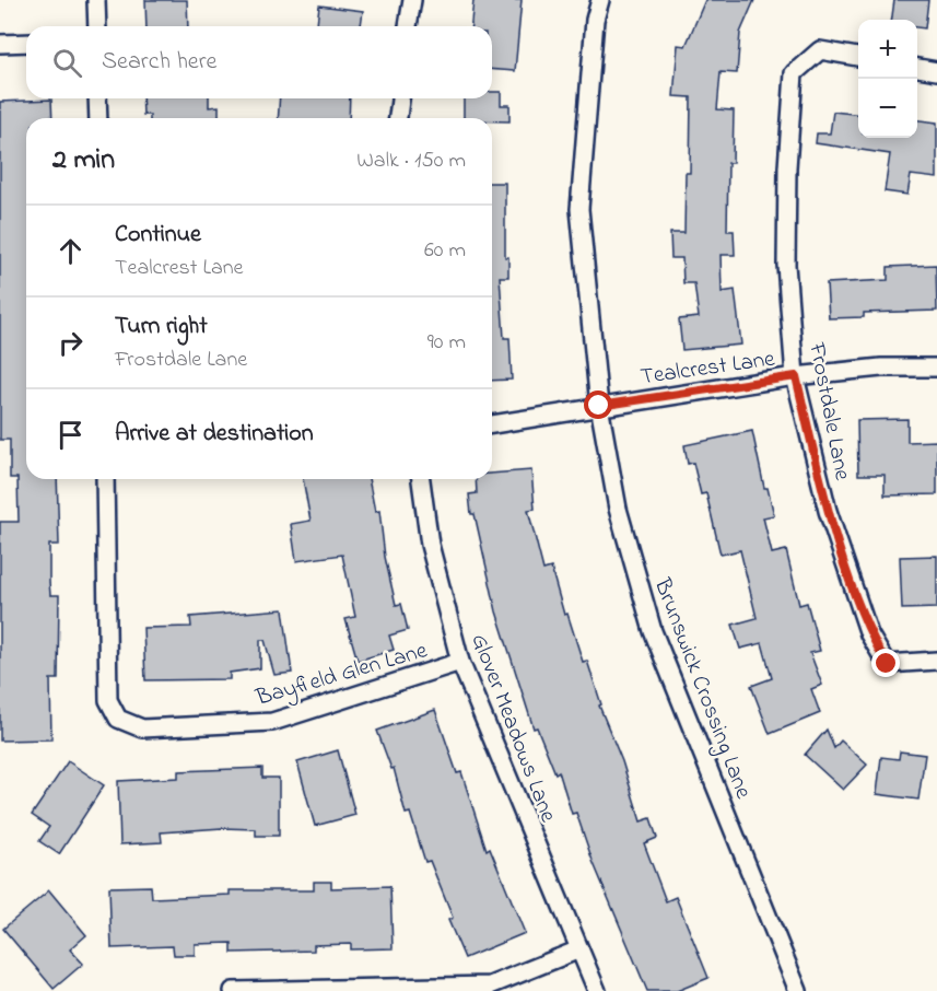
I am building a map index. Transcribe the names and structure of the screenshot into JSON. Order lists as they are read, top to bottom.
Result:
{
  "streets": {
    "street": [
      "Tealcrest Lane",
      "Frostdale Lane",
      "Bayfield Glen Lane",
      "Brunswick Crossing Lane",
      "Glover Meadows Lane"
    ]
  },
  "crossings": [
    ["Tealcrest Lane", "Frostdale Lane"],
    ["Tealcrest Lane", "Brunswick Crossing Lane"],
    ["Bayfield Glen Lane", "Glover Meadows Lane"]
  ],
  "page": {
    "map_buttons": ["+", "−"],
    "search": "Search here",
    "heading": ["2 min", "Walk · 150 m"],
    "list": [
      ["Continue", "Tealcrest Lane", "60 m"],
      ["Turn right", "Frostdale Lane", "90 m"],
      "Arrive at destination"
    ]
  }
}
